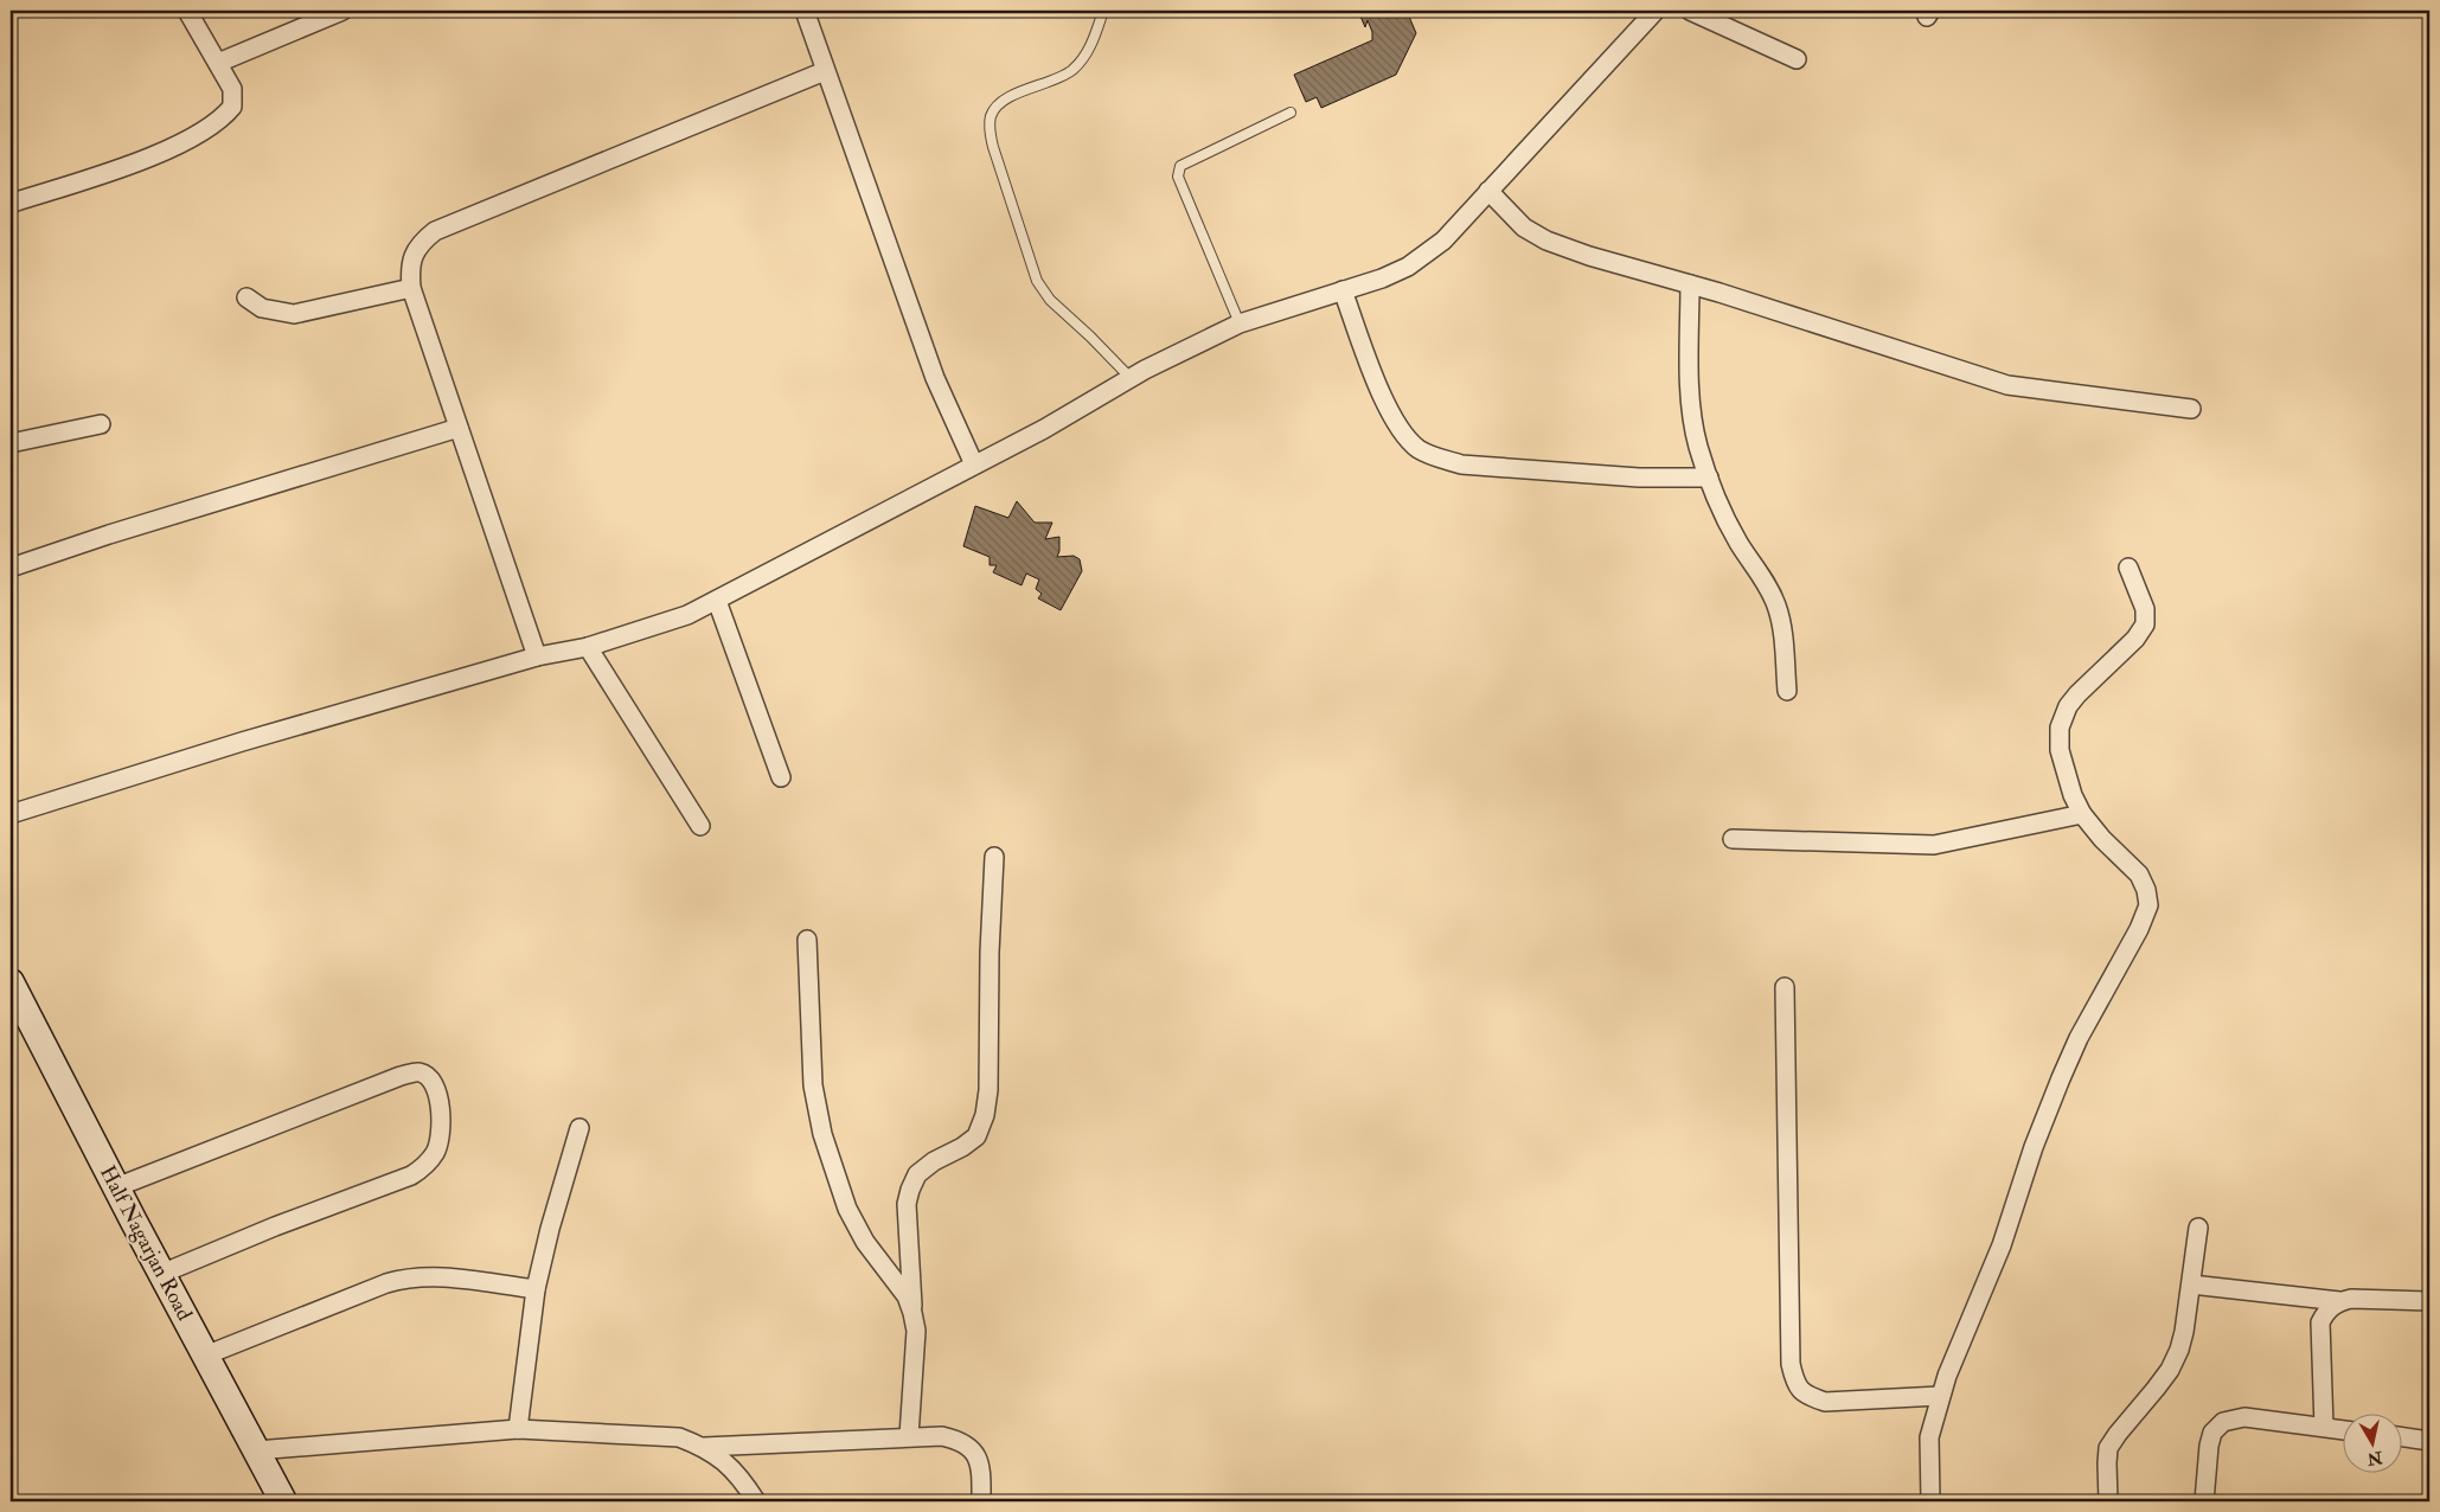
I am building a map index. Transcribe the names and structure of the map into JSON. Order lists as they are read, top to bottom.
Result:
{
  "streets": {
    "main road": ["Half Nagarjan Road"]
  },
  "north": "bottom"
}
